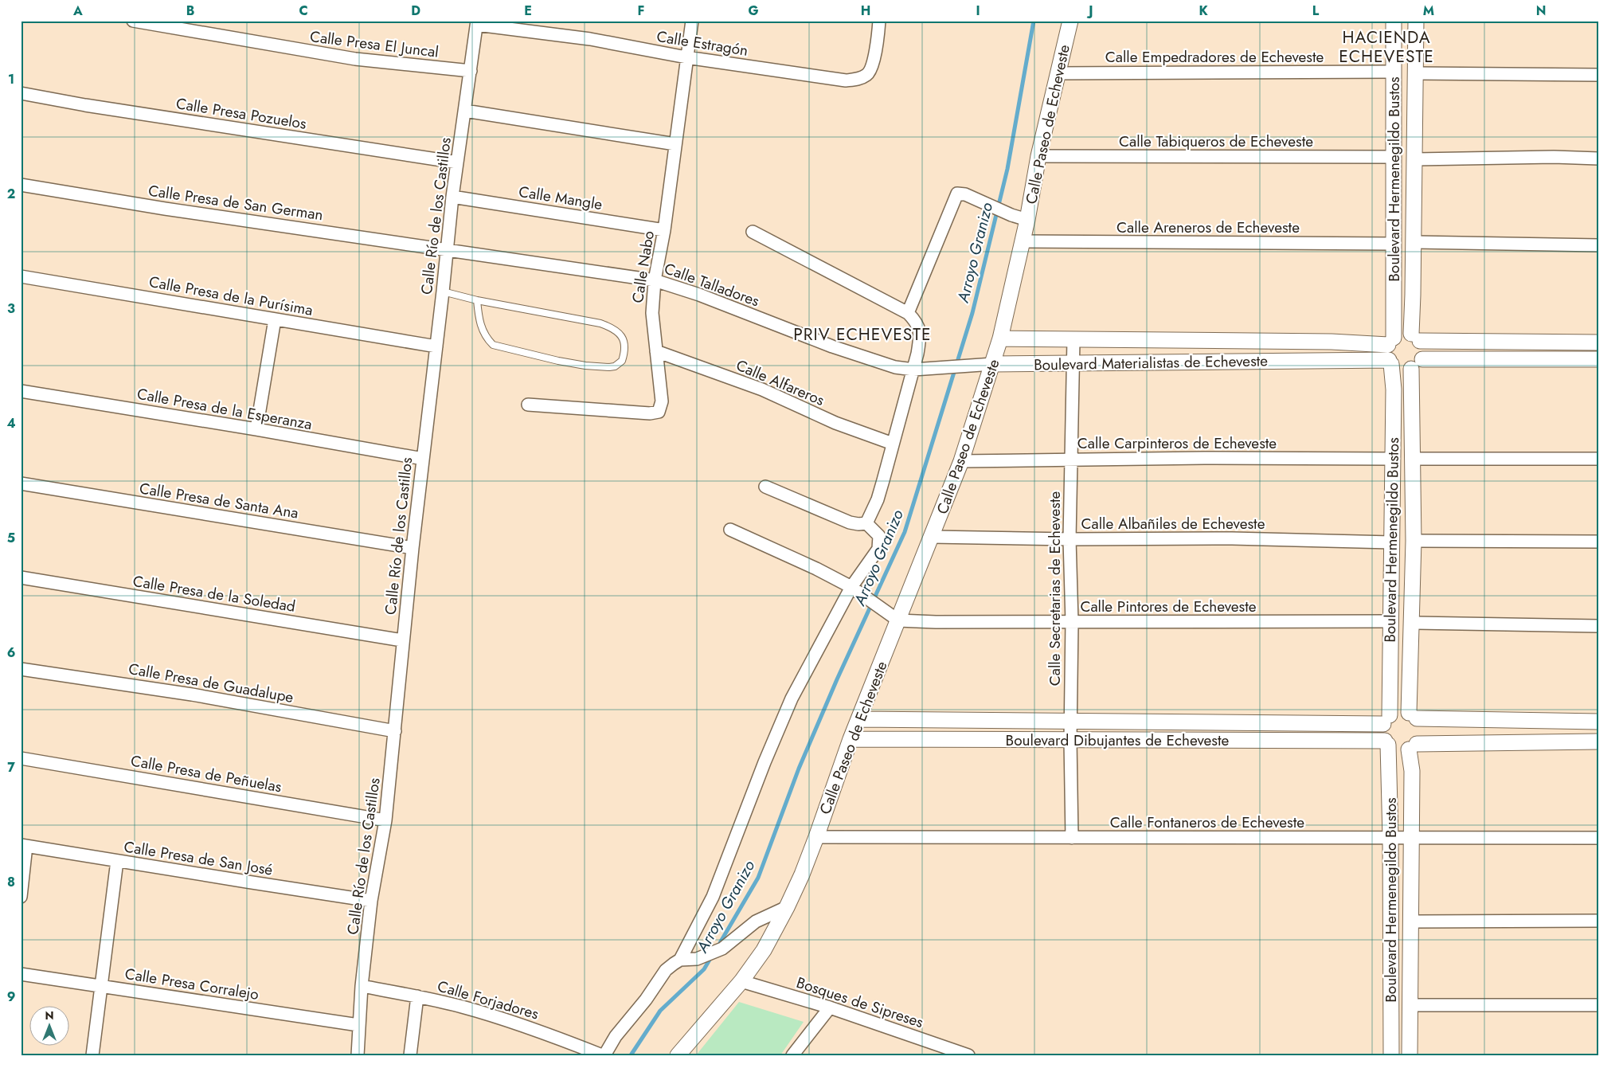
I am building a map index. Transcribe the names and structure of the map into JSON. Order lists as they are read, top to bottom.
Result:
{
  "streets": {
    "street": [
      "Calle Estragón",
      "Calle Presa El Juncal",
      "Calle Empedradores de Echeveste",
      "Calle Presa Pozuelos",
      "Calle Paseo de Echeveste",
      "Calle Tabiqueros de Echeveste",
      "Boulevard Hermenegildo Bustos",
      "Calle Mangle",
      "Calle Presa de San German",
      "Calle Río de los Castillos",
      "Calle Areneros de Echeveste",
      "Calle Nabo",
      "Calle Talladores",
      "Calle Presa de la Purísima",
      "Boulevard Materialistas de Echeveste",
      "Calle Alfareros",
      "Calle Presa de la Esperanza",
      "Calle Carpinteros de Echeveste",
      "Calle Presa de Santa Ana",
      "Calle Albañiles de Echeveste",
      "Calle Secretarias de Echeveste",
      "Calle Presa de la Soledad",
      "Calle Pintores de Echeveste",
      "Calle Presa de Guadalupe",
      "Boulevard Dibujantes de Echeveste",
      "Calle Presa de Peñuelas",
      "Calle Fontaneros de Echeveste",
      "Calle Presa de San José",
      "Calle Presa Corralejo",
      "Calle Forjadores",
      "Bosques de Sipreses"
    ]
  },
  "crossings": [
    ["Calle Estragón", "Calle Río de los Castillos"],
    ["Calle Estragón", "Calle Nabo"],
    ["Calle Presa El Juncal", "Calle Río de los Castillos"],
    ["Calle Empedradores de Echeveste", "Calle Paseo de Echeveste"],
    ["Calle Empedradores de Echeveste", "Boulevard Hermenegildo Bustos"],
    ["Calle Presa Pozuelos", "Calle Río de los Castillos"],
    ["Calle Paseo de Echeveste", "Calle Tabiqueros de Echeveste"],
    ["Calle Paseo de Echeveste", "Calle Areneros de Echeveste"],
    ["Calle Paseo de Echeveste", "Boulevard Materialistas de Echeveste"],
    ["Calle Paseo de Echeveste", "Calle Carpinteros de Echeveste"],
    ["Calle Paseo de Echeveste", "Calle Albañiles de Echeveste"],
    ["Calle Paseo de Echeveste", "Calle Pintores de Echeveste"],
    ["Calle Paseo de Echeveste", "Boulevard Dibujantes de Echeveste"],
    ["Calle Paseo de Echeveste", "Calle Fontaneros de Echeveste"],
    ["Calle Paseo de Echeveste", "Bosques de Sipreses"],
    ["Calle Tabiqueros de Echeveste", "Boulevard Hermenegildo Bustos"],
    ["Boulevard Hermenegildo Bustos", "Calle Areneros de Echeveste"],
    ["Boulevard Hermenegildo Bustos", "Boulevard Materialistas de Echeveste"],
    ["Boulevard Hermenegildo Bustos", "Calle Carpinteros de Echeveste"],
    ["Boulevard Hermenegildo Bustos", "Calle Albañiles de Echeveste"],
    ["Boulevard Hermenegildo Bustos", "Calle Pintores de Echeveste"],
    ["Boulevard Hermenegildo Bustos", "Boulevard Dibujantes de Echeveste"],
    ["Boulevard Hermenegildo Bustos", "Calle Fontaneros de Echeveste"],
    ["Calle Mangle", "Calle Río de los Castillos"],
    ["Calle Mangle", "Calle Nabo"],
    ["Calle Presa de San German", "Calle Río de los Castillos"],
    ["Calle Presa de San German", "Calle Talladores"],
    ["Calle Río de los Castillos", "Calle Talladores"],
    ["Calle Río de los Castillos", "Calle Presa de la Purísima"],
    ["Calle Río de los Castillos", "Calle Presa de la Esperanza"],
    ["Calle Río de los Castillos", "Calle Presa de Santa Ana"],
    ["Calle Río de los Castillos", "Calle Presa de la Soledad"],
    ["Calle Río de los Castillos", "Calle Presa de Guadalupe"],
    ["Calle Río de los Castillos", "Calle Presa de Peñuelas"],
    ["Calle Río de los Castillos", "Calle Presa de San José"],
    ["Calle Río de los Castillos", "Calle Presa Corralejo"],
    ["Calle Río de los Castillos", "Calle Forjadores"],
    ["Calle Nabo", "Calle Talladores"],
    ["Calle Nabo", "Calle Alfareros"],
    ["Calle Talladores", "Boulevard Materialistas de Echeveste"],
    ["Boulevard Materialistas de Echeveste", "Calle Secretarias de Echeveste"],
    ["Calle Carpinteros de Echeveste", "Calle Secretarias de Echeveste"],
    ["Calle Albañiles de Echeveste", "Calle Secretarias de Echeveste"],
    ["Calle Secretarias de Echeveste", "Calle Pintores de Echeveste"],
    ["Calle Secretarias de Echeveste", "Boulevard Dibujantes de Echeveste"],
    ["Calle Secretarias de Echeveste", "Calle Fontaneros de Echeveste"]
  ],
  "districts": ["HACIENDA ECHEVESTE", "PRIV ECHEVESTE"],
  "water": ["Arroyo Granizo"],
  "north": "top",
  "grid": {
    "columns": [
      "A",
      "B",
      "C",
      "D",
      "E",
      "F",
      "G",
      "H",
      "I",
      "J",
      "K",
      "L",
      "M",
      "N"
    ],
    "rows": [
      "1",
      "2",
      "3",
      "4",
      "5",
      "6",
      "7",
      "8",
      "9"
    ]
  }
}
